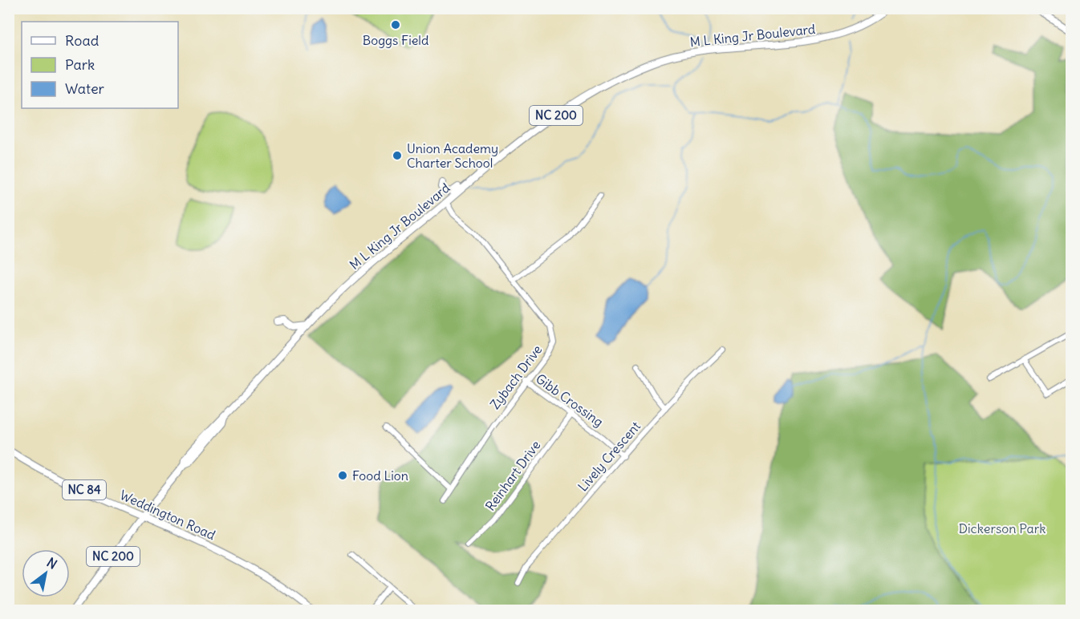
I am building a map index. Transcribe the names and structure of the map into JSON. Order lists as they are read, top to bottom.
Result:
{
  "streets": {
    "main road": [
      "M L King Jr Boulevard",
      "NC 200",
      "NC 84",
      "Weddington Road"
    ],
    "street": [
      "Zybach Drive",
      "Gibb Crossing",
      "Lively Crescent",
      "Reinhart Drive"
    ]
  },
  "crossings": [
    ["M L King Jr Boulevard", "Zybach Drive"],
    ["M L King Jr Boulevard", "Weddington Road"],
    ["Zybach Drive", "Gibb Crossing"],
    ["Gibb Crossing", "Lively Crescent"],
    ["Gibb Crossing", "Reinhart Drive"]
  ],
  "parks": ["Dickerson Park"],
  "places": ["Boggs Field", "Union Academy Charter School", "Food Lion"],
  "legend": ["Road", "Park", "Water"],
  "north": "top right"
}
